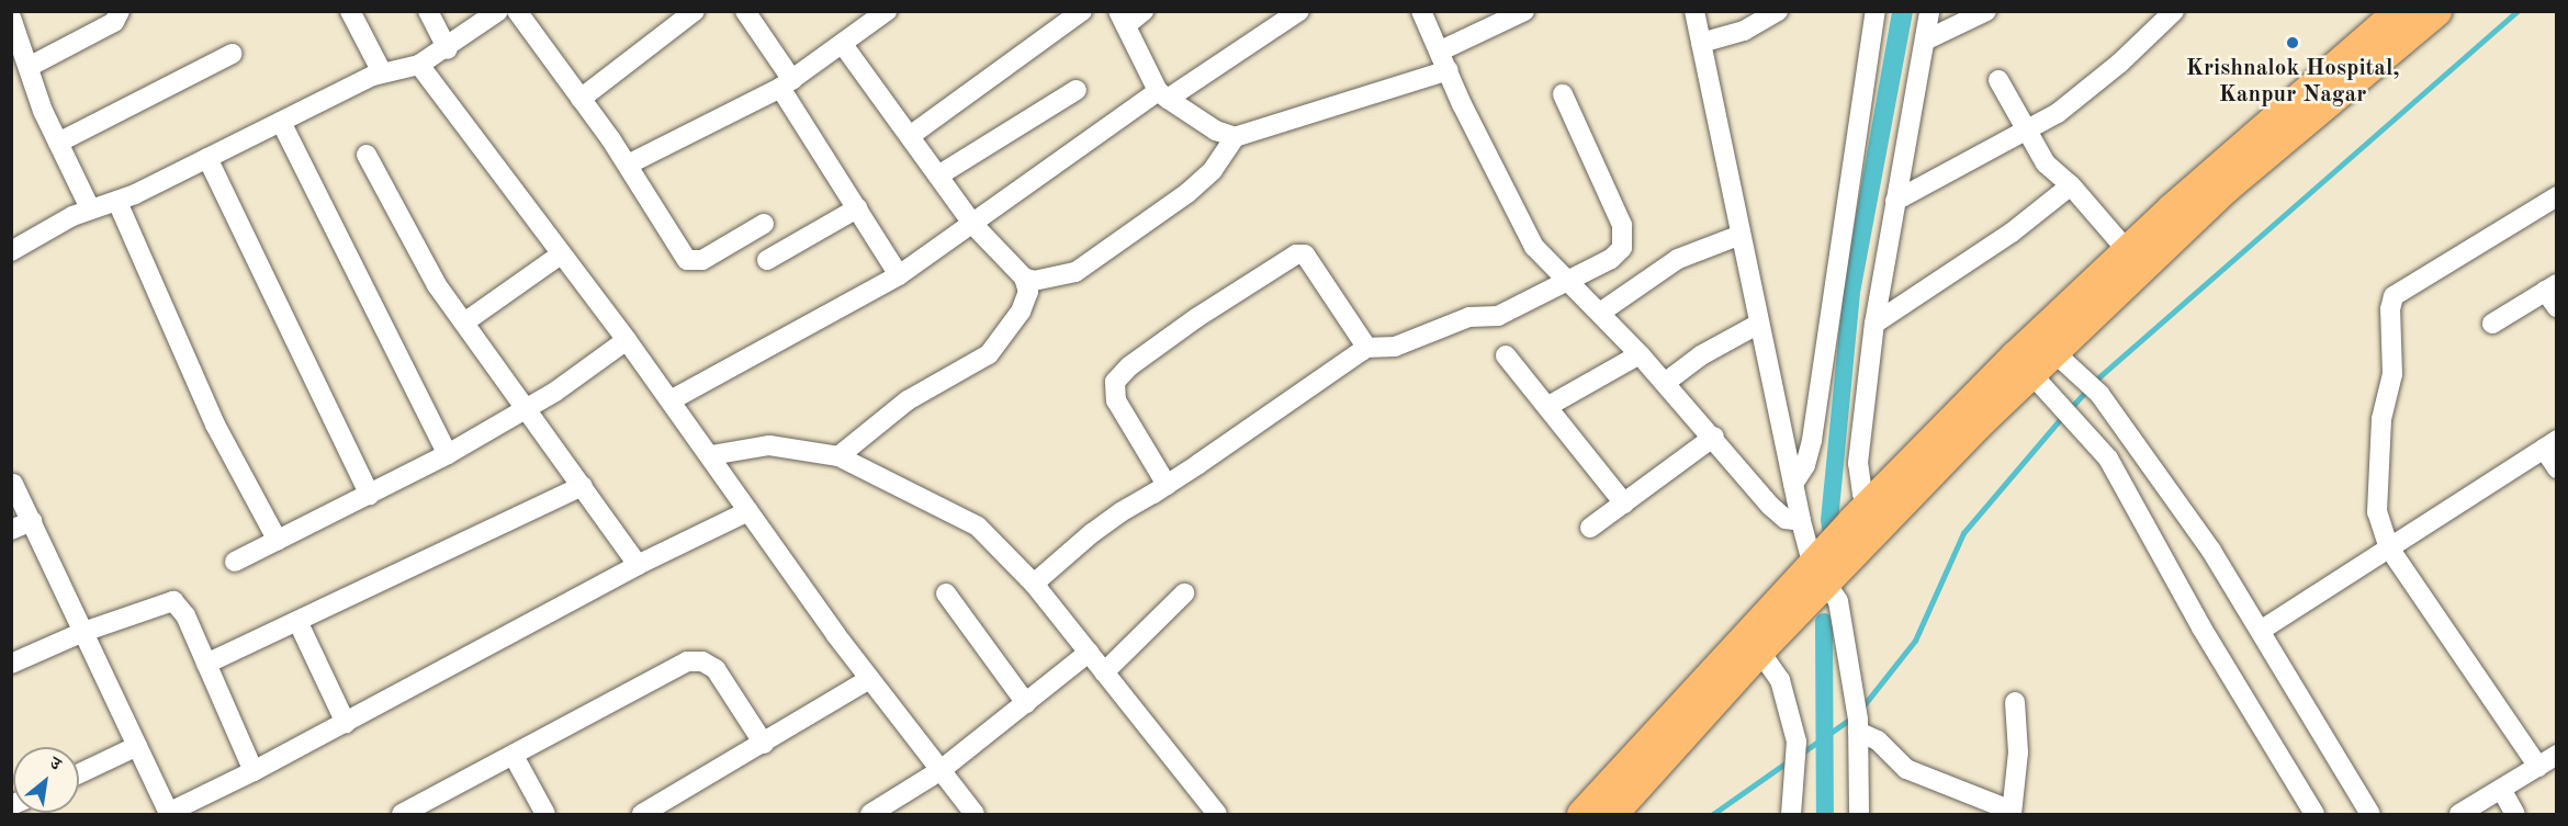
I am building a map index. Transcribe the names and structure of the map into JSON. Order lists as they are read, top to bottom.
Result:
{
  "places": ["Krishnalok Hospital, Kanpur Nagar"],
  "north": "top right"
}
